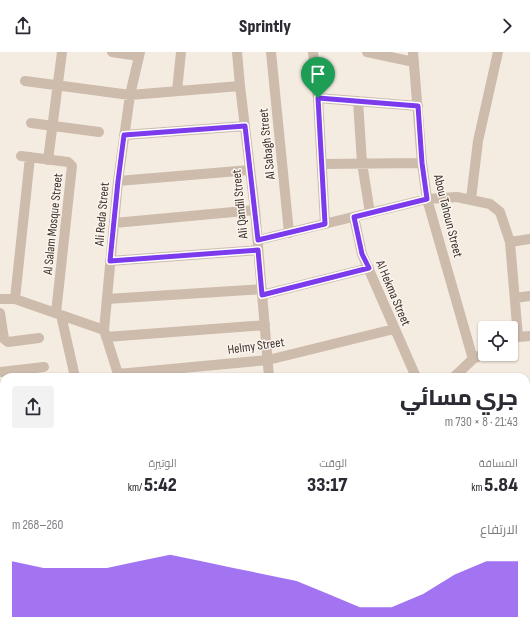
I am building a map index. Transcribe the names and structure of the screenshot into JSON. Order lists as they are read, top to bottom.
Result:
{
  "streets": {
    "street": [
      "Al Sabagh Street",
      "Ali Qandil Street",
      "Ali Reda Street",
      "Abou Tahoun Street",
      "Al Salam Mosque Street",
      "Al Hekma Street",
      "Helmy Street"
    ]
  },
  "crossings": [
    ["Ali Qandil Street", "Helmy Street"],
    ["Al Hekma Street", "Helmy Street"]
  ],
  "page": {
    "header": "Sprintly",
    "heading": ["جري مسائي", "21:43 · 8 × 730 m"],
    "stats": [
      ["المسافة", "5.84 km"],
      ["الوقت", "33:17"],
      ["الوتيرة", "5:42 /km"]
    ],
    "chart": ["الارتفاع", "260–268 m"]
  }
}
